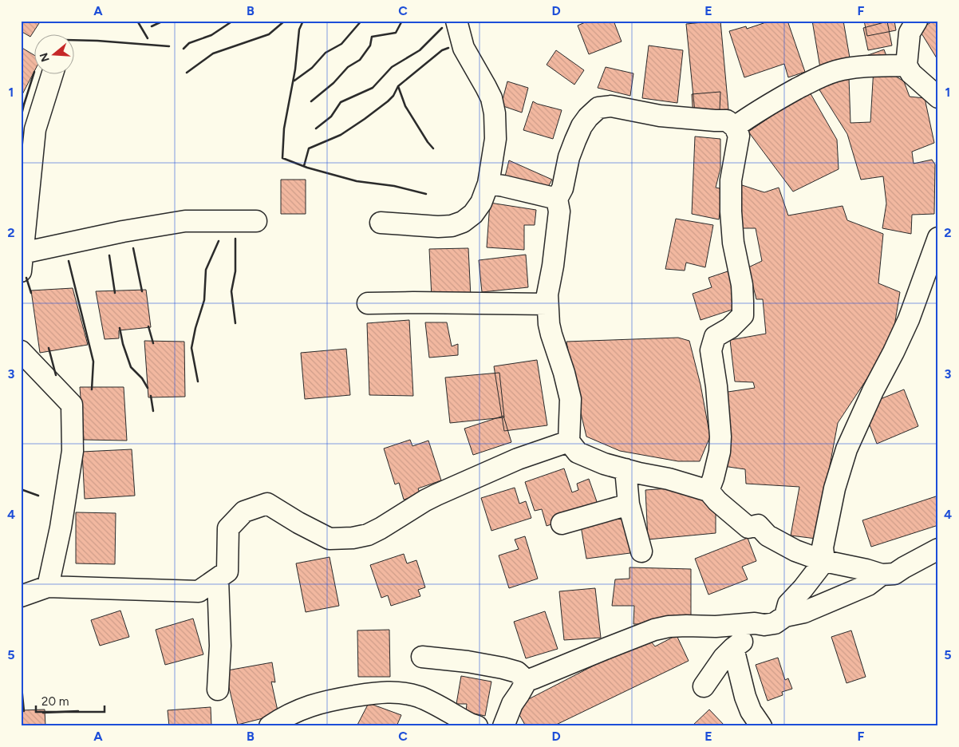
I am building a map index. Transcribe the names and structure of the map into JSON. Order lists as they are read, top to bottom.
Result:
{
  "scale_bar": "20 m",
  "north": "left",
  "grid": {
    "columns": [
      "A",
      "B",
      "C",
      "D",
      "E",
      "F"
    ],
    "rows": [
      "1",
      "2",
      "3",
      "4",
      "5"
    ]
  }
}
